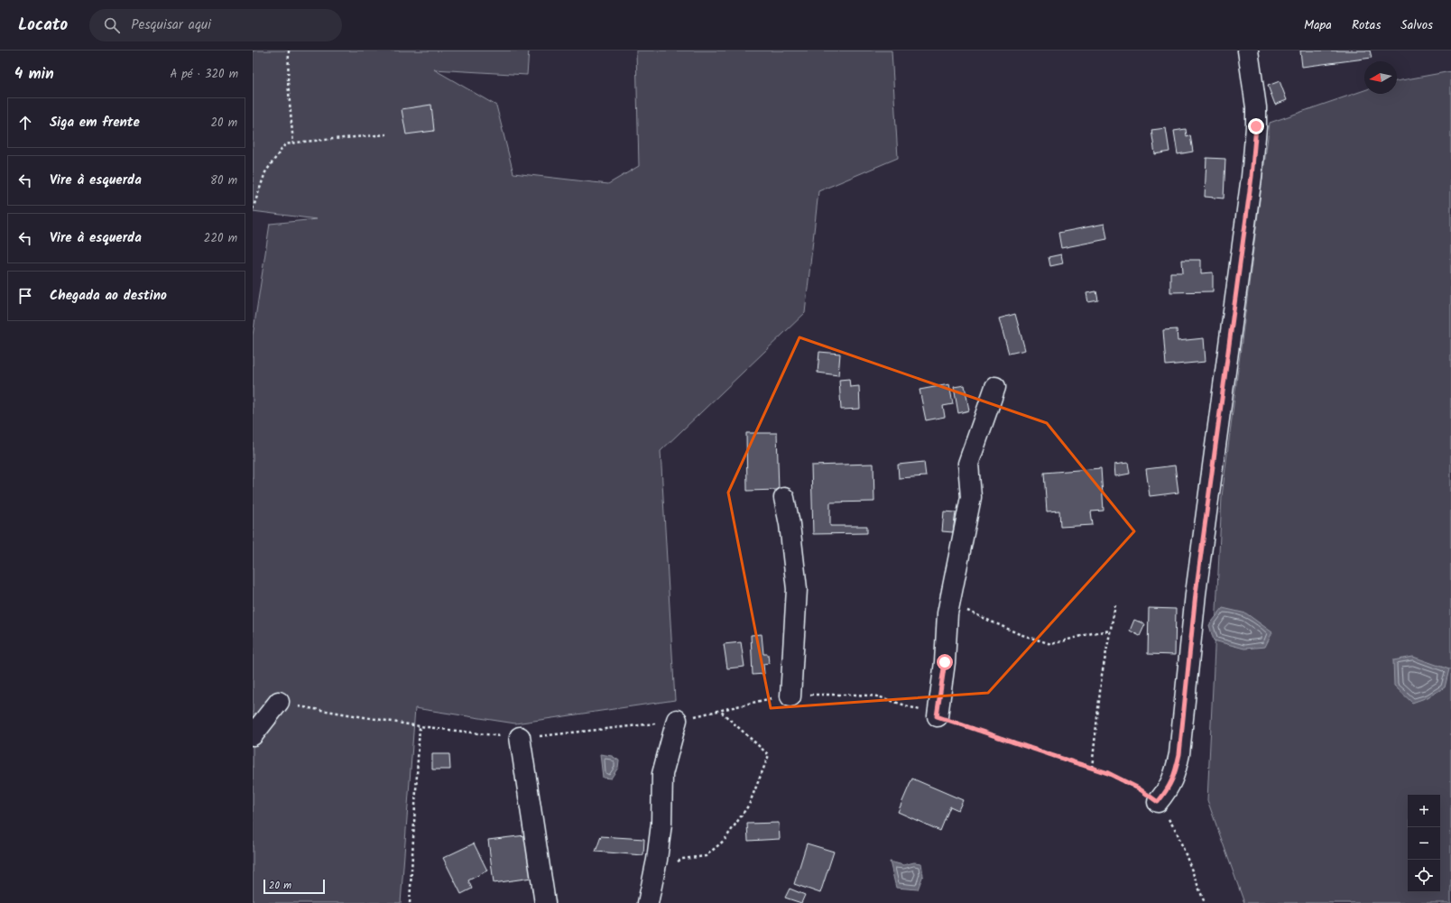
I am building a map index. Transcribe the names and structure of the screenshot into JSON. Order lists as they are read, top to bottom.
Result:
{
  "scale_bar": "20 m",
  "north": "left",
  "page": {
    "header": "Locato",
    "search": "Pesquisar aqui",
    "nav": ["Mapa", "Rotas", "Salvos"],
    "heading": ["4 min", "A pé · 320 m"],
    "list": [
      ["Siga em frente", "20 m"],
      ["Vire à esquerda", "80 m"],
      ["Vire à esquerda", "220 m"],
      "Chegada ao destino"
    ],
    "map_buttons": ["+", "−"],
    "scale": "20 m"
  }
}
